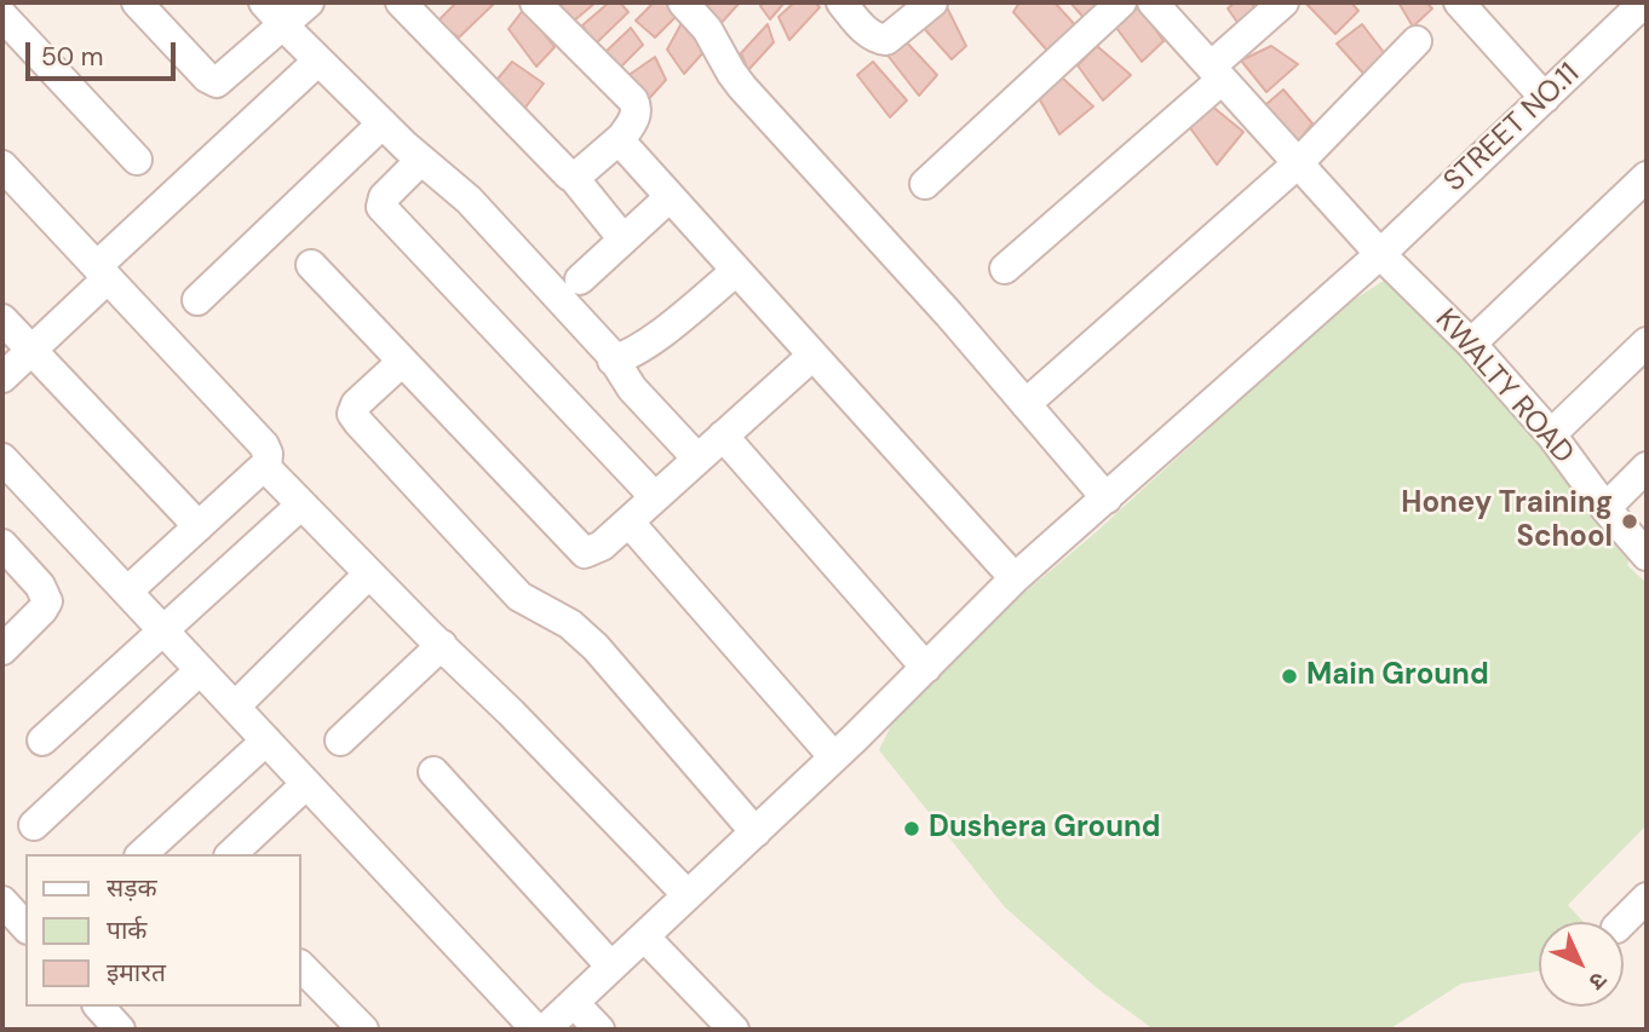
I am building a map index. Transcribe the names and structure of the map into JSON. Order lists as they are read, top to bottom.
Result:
{
  "streets": {
    "street": ["STREET NO.11", "KWALTY ROAD"]
  },
  "crossings": [
    ["STREET NO.11", "KWALTY ROAD"]
  ],
  "places": ["Honey Training School", "Main Ground", "Dushera Ground"],
  "legend": ["सड़क", "पार्क", "इमारत"],
  "scale_bar": "50 m",
  "north": "bottom right"
}
